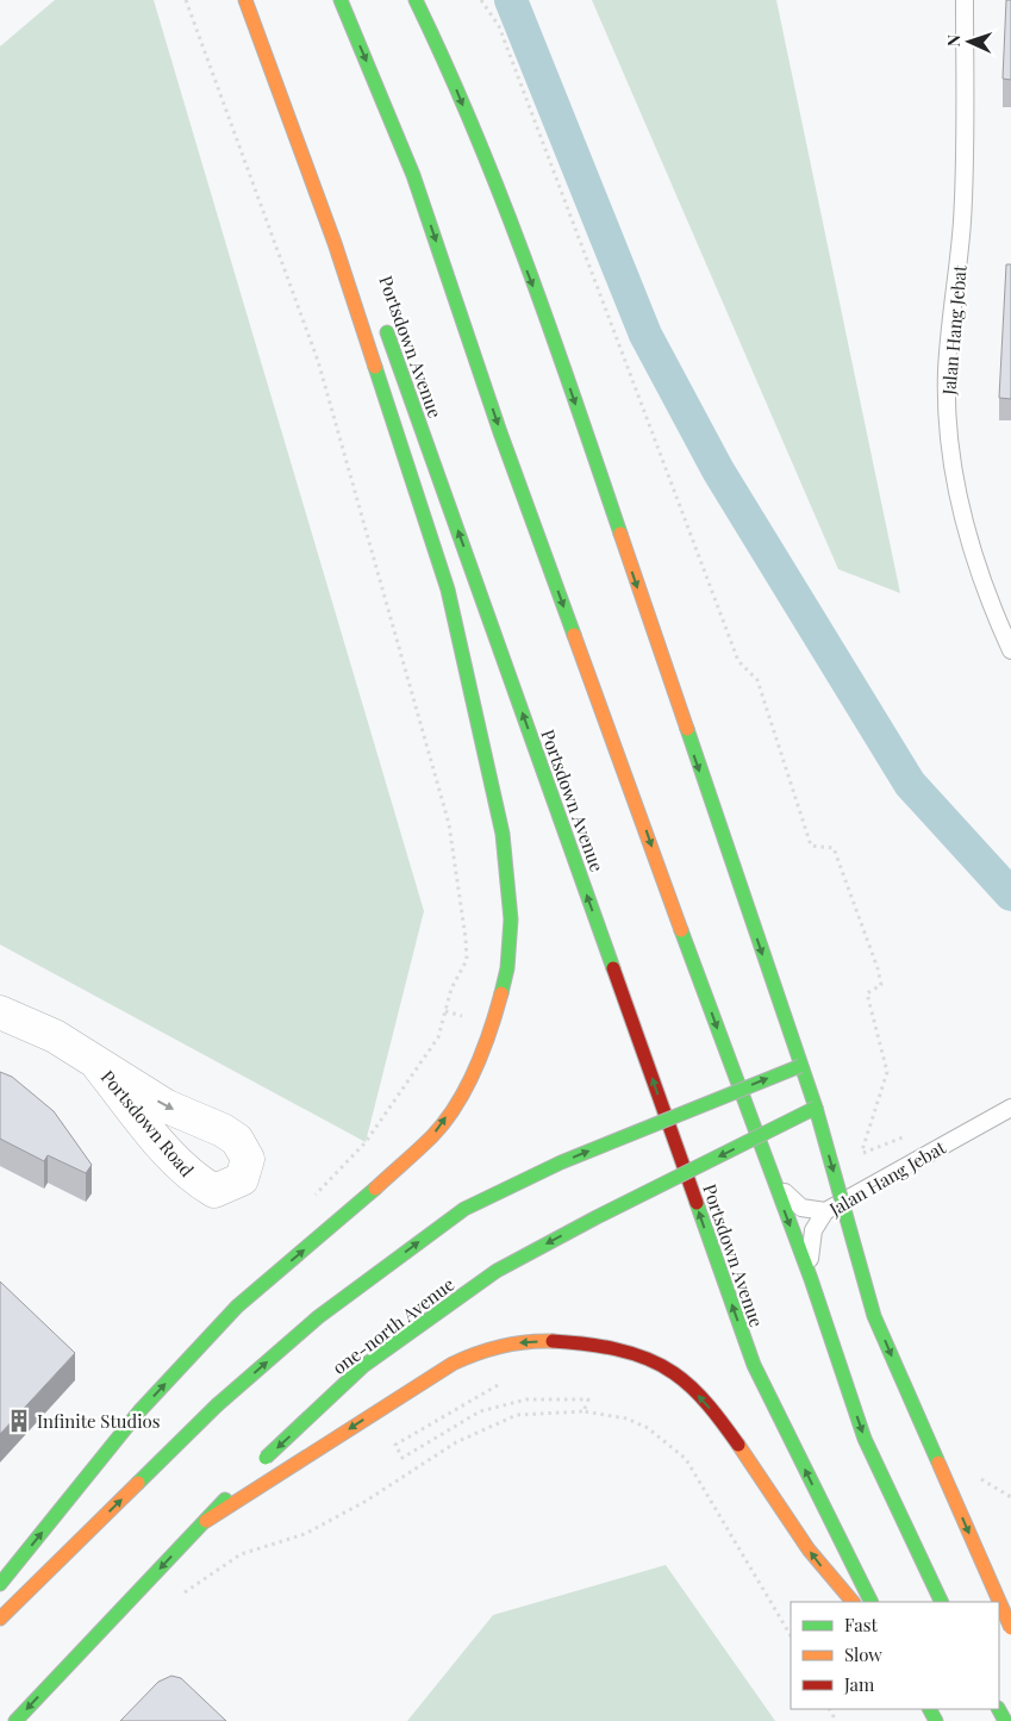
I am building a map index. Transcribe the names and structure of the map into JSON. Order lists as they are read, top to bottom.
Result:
{
  "streets": {
    "main road": ["Portsdown Avenue", "one-north Avenue"],
    "street": ["Portsdown Road"],
    "lane": ["Jalan Hang Jebat"]
  },
  "places": {
    "building": ["Infinite Studios"]
  },
  "legend": ["Fast", "Slow", "Jam"],
  "north": "left"
}
